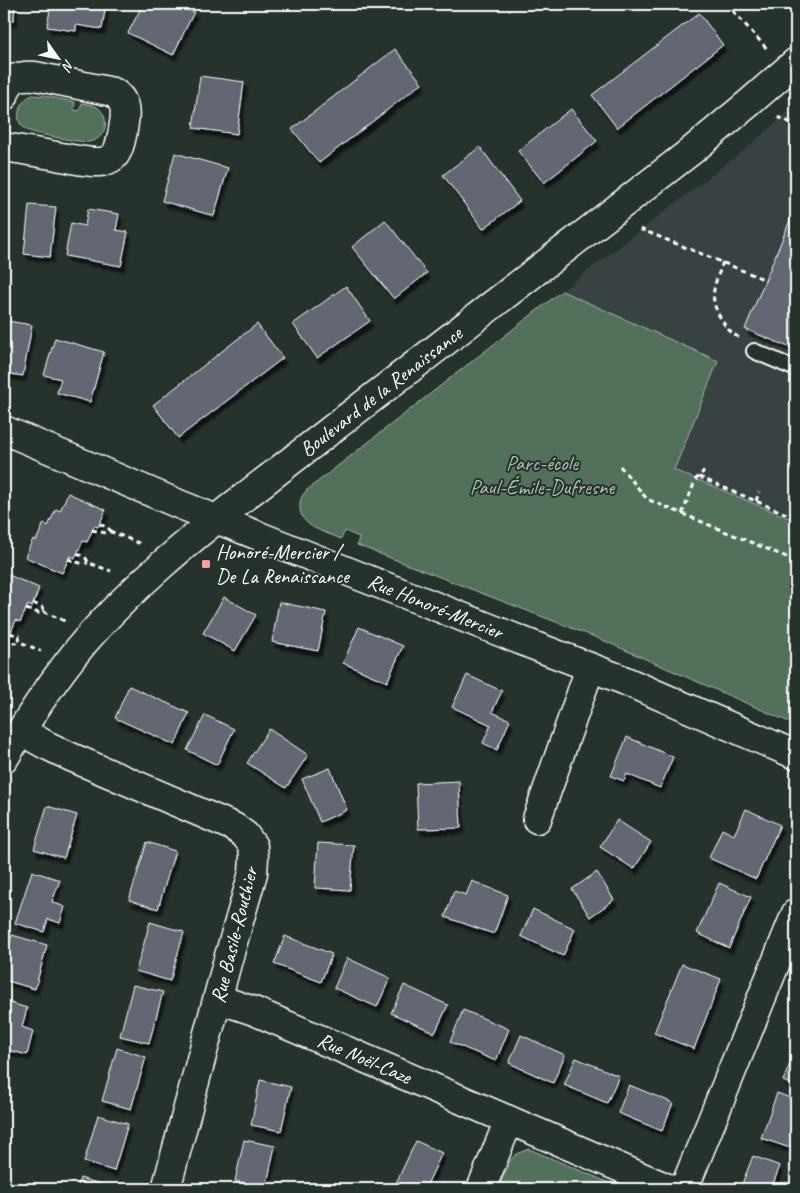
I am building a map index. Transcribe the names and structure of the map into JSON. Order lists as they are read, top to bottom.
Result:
{
  "streets": {
    "street": [
      "Boulevard de la Renaissance",
      "Rue Honoré-Mercier",
      "Rue Basile-Routhier",
      "Rue Noël-Caze"
    ]
  },
  "crossings": [
    ["Boulevard de la Renaissance", "Rue Honoré-Mercier"],
    ["Boulevard de la Renaissance", "Rue Basile-Routhier"],
    ["Rue Basile-Routhier", "Rue Noël-Caze"]
  ],
  "parks": ["Parc-école Paul-Émile-Dufresne"],
  "places": {
    "transit": ["Honoré-Mercier / De La Renaissance"]
  },
  "north": "bottom right"
}
